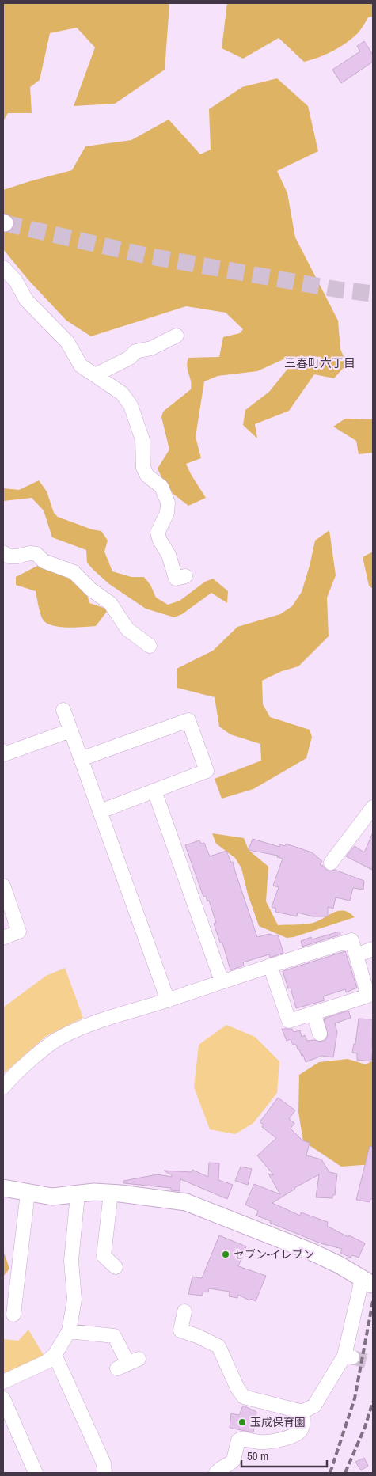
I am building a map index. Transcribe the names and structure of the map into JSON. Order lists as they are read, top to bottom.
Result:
{
  "districts": ["三春町六丁目"],
  "places": ["セブン-イレブン", "玉成保育園"],
  "scale_bar": "50 m"
}
